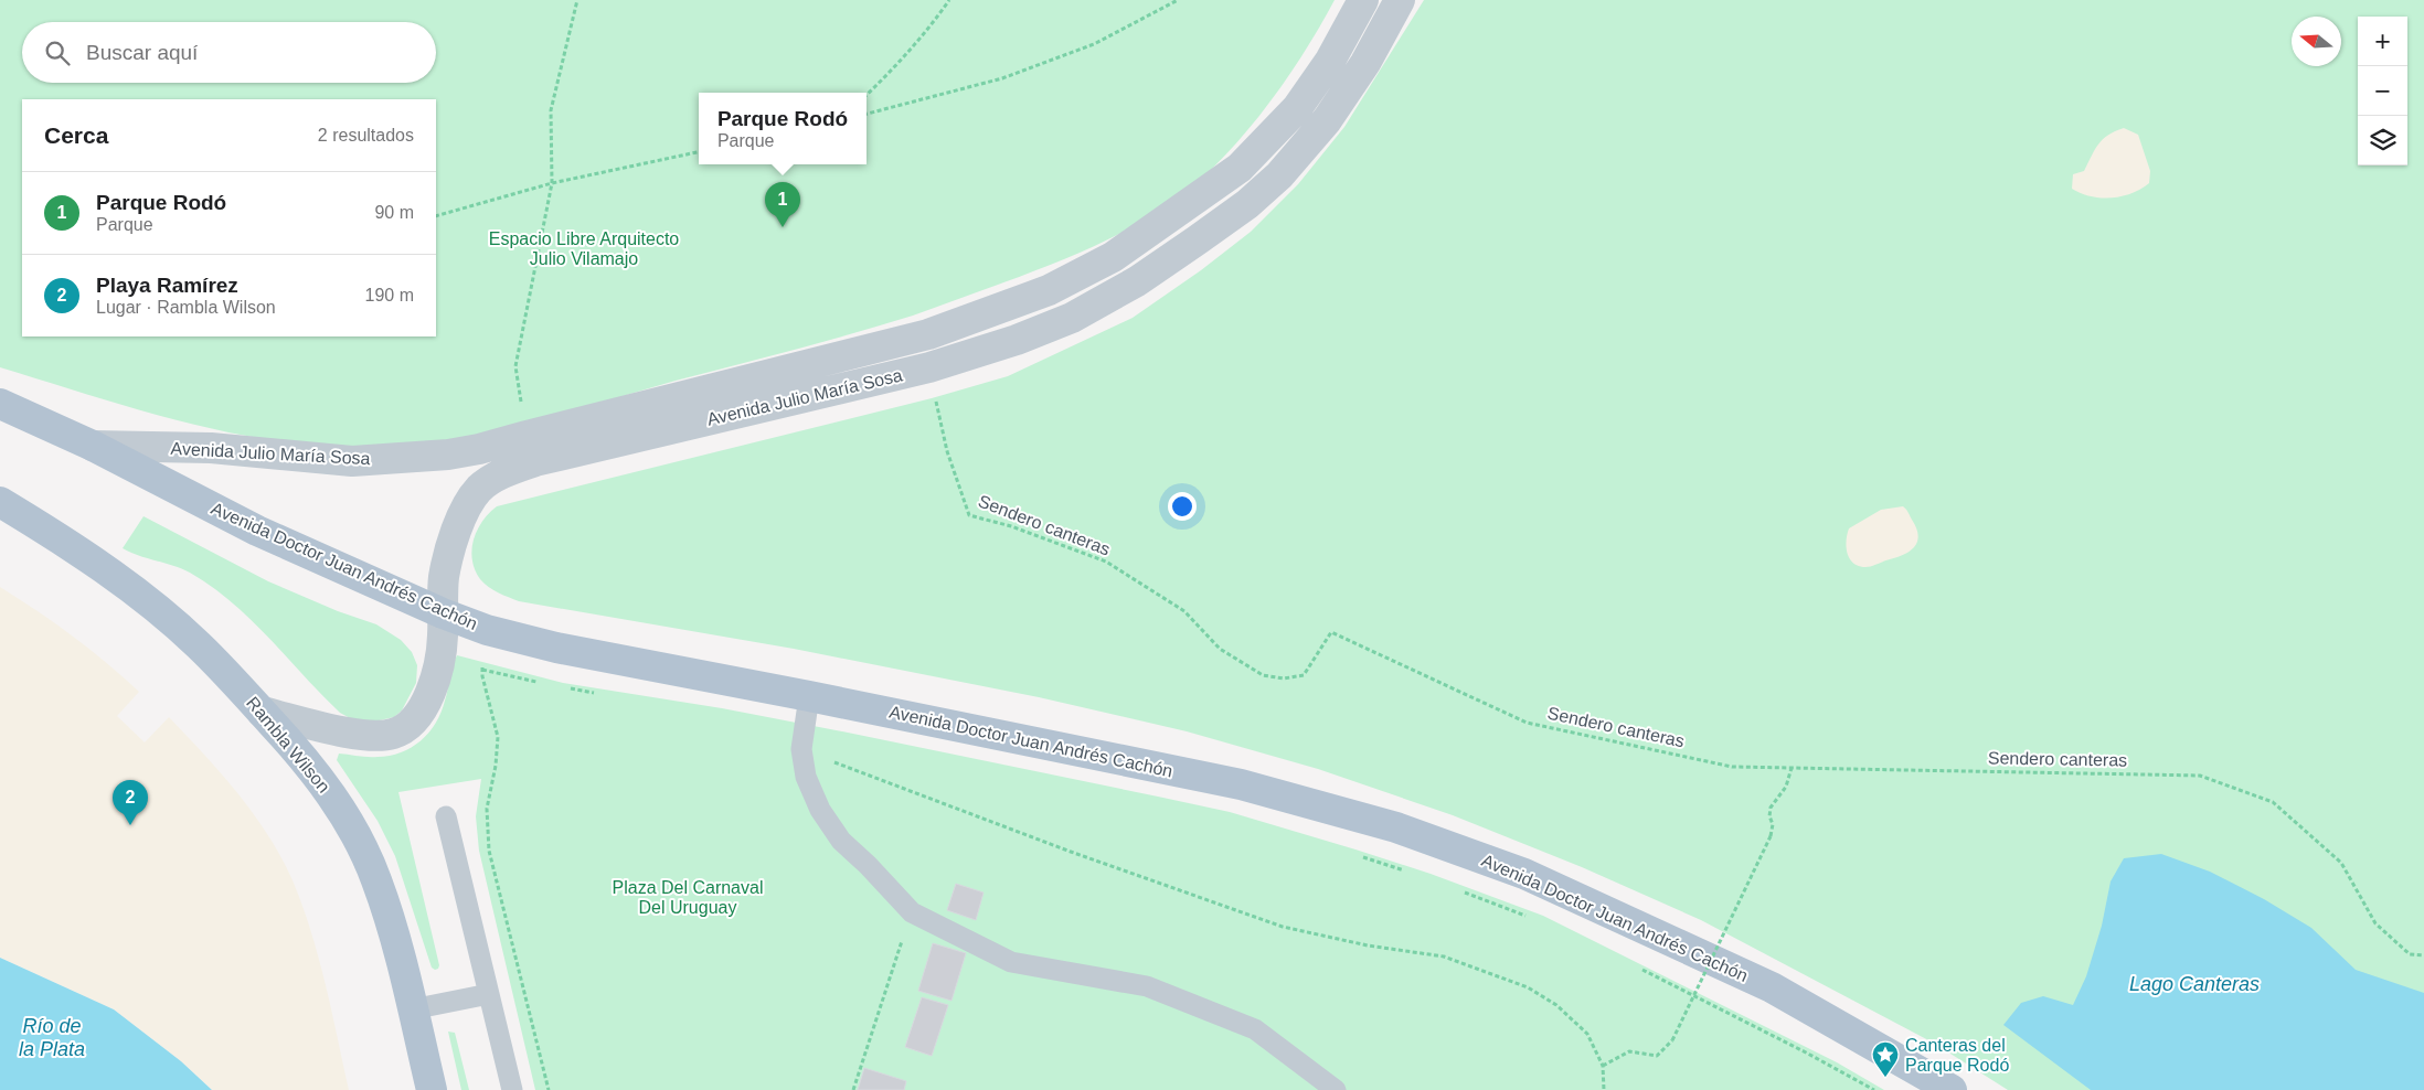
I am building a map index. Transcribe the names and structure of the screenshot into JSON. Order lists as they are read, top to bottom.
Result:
{
  "streets": {
    "main road": ["Avenida Doctor Juan Andrés Cachón", "Rambla Wilson"],
    "street": ["Avenida Julio María Sosa"],
    "path": ["Sendero canteras"]
  },
  "crossings": [
    ["Avenida Julio María Sosa", "Sendero canteras"],
    ["Avenida Julio María Sosa", "Avenida Doctor Juan Andrés Cachón"],
    ["Avenida Julio María Sosa", "Rambla Wilson"]
  ],
  "water": ["Lago Canteras", "Río de la Plata"],
  "parks": ["Espacio Libre Arquitecto Julio Vilamajo", "Plaza Del Carnaval Del Uruguay"],
  "places": {
    "place": ["Canteras del Parque Rodó"]
  },
  "north": "left",
  "page": {
    "map_buttons": ["+", "−"],
    "search": "Buscar aquí",
    "popup": ["Parque Rodó", "Parque"],
    "heading": ["Cerca", "2 resultados"],
    "list": [
      {
        "mark": "1",
        "name": "Parque Rodó",
        "note": "Parque",
        "value": "90 m"
      },
      {
        "mark": "2",
        "name": "Playa Ramírez",
        "note": "Lugar · Rambla Wilson",
        "value": "190 m"
      }
    ],
    "pins": ["1", "2"]
  }
}
